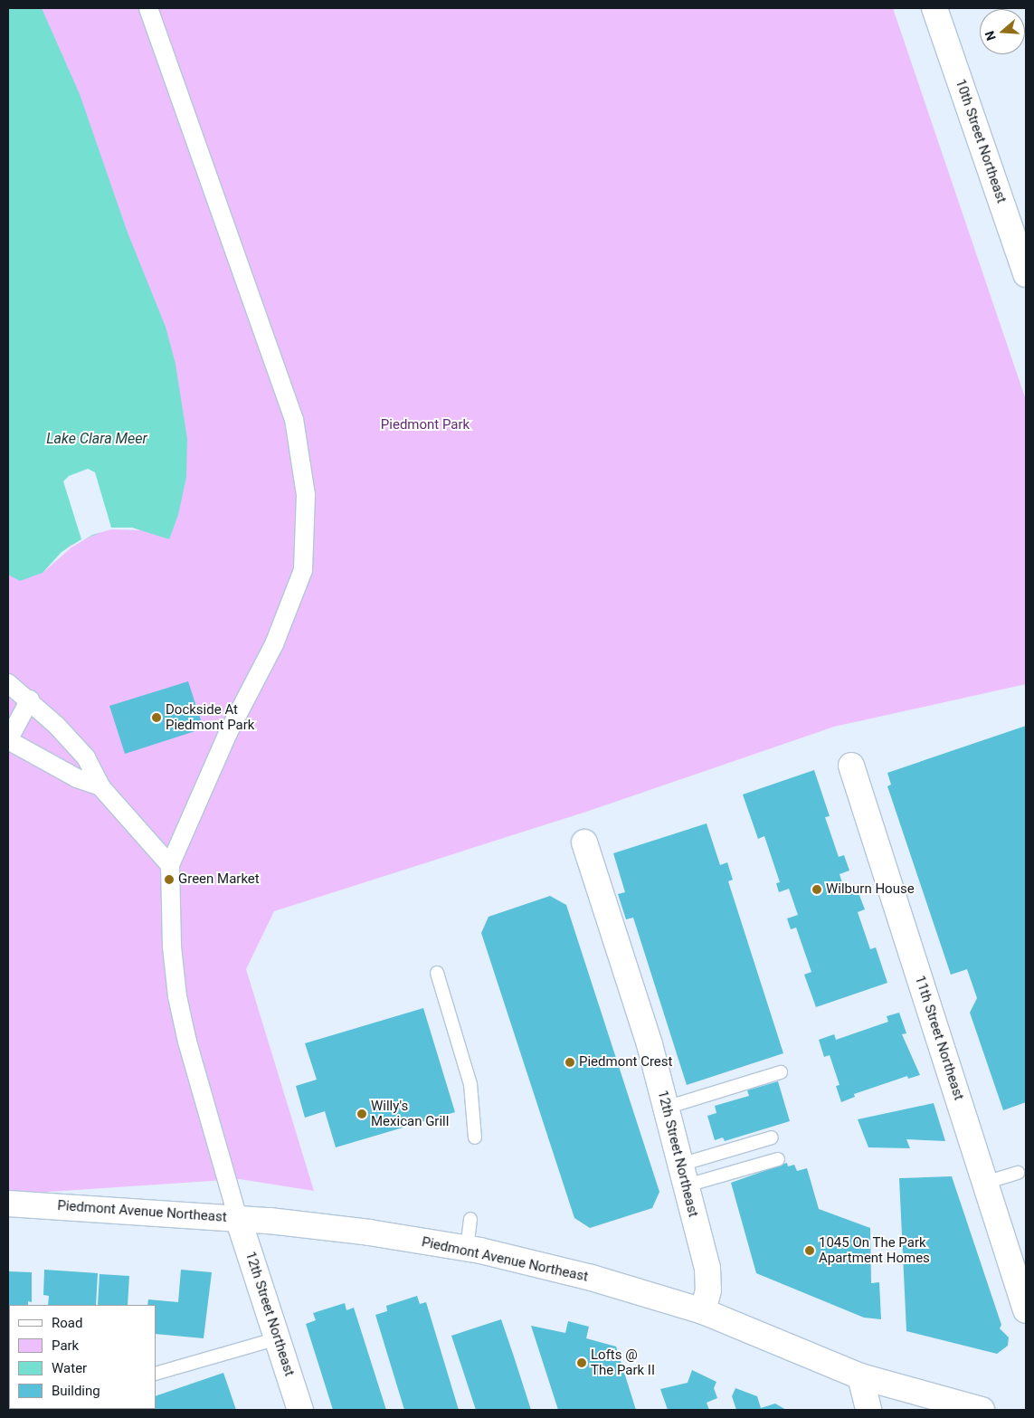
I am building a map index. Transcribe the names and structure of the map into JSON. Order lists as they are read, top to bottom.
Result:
{
  "streets": {
    "main road": [
      "10th Street Northeast",
      "11th Street Northeast",
      "12th Street Northeast",
      "Piedmont Avenue Northeast"
    ]
  },
  "crossings": [
    ["12th Street Northeast", "Piedmont Avenue Northeast"]
  ],
  "water": ["Lake Clara Meer"],
  "parks": ["Piedmont Park"],
  "places": [
    "Dockside At Piedmont Park",
    "Green Market",
    "Wilburn House",
    "Piedmont Crest",
    "Willy's Mexican Grill",
    "1045 On The Park Apartment Homes",
    "Lofts @ The Park II"
  ],
  "legend": [
    "Road",
    "Park",
    "Water",
    "Building"
  ],
  "north": "left"
}
